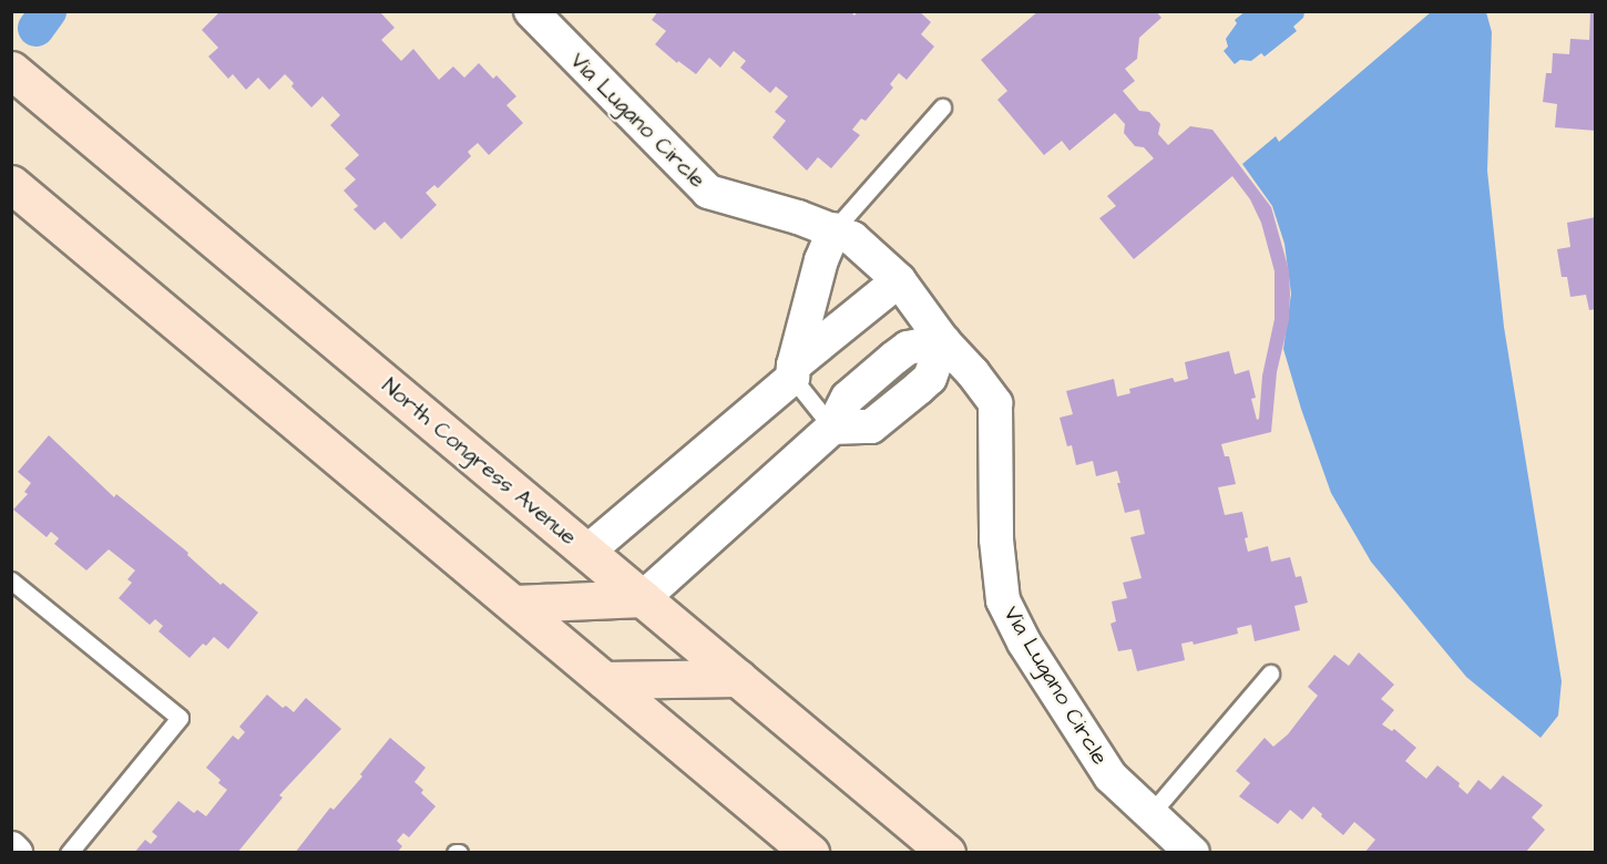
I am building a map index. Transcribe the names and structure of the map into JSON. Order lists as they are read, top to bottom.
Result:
{
  "streets": {
    "main road": ["North Congress Avenue"],
    "street": ["Via Lugano Circle"]
  }
}
